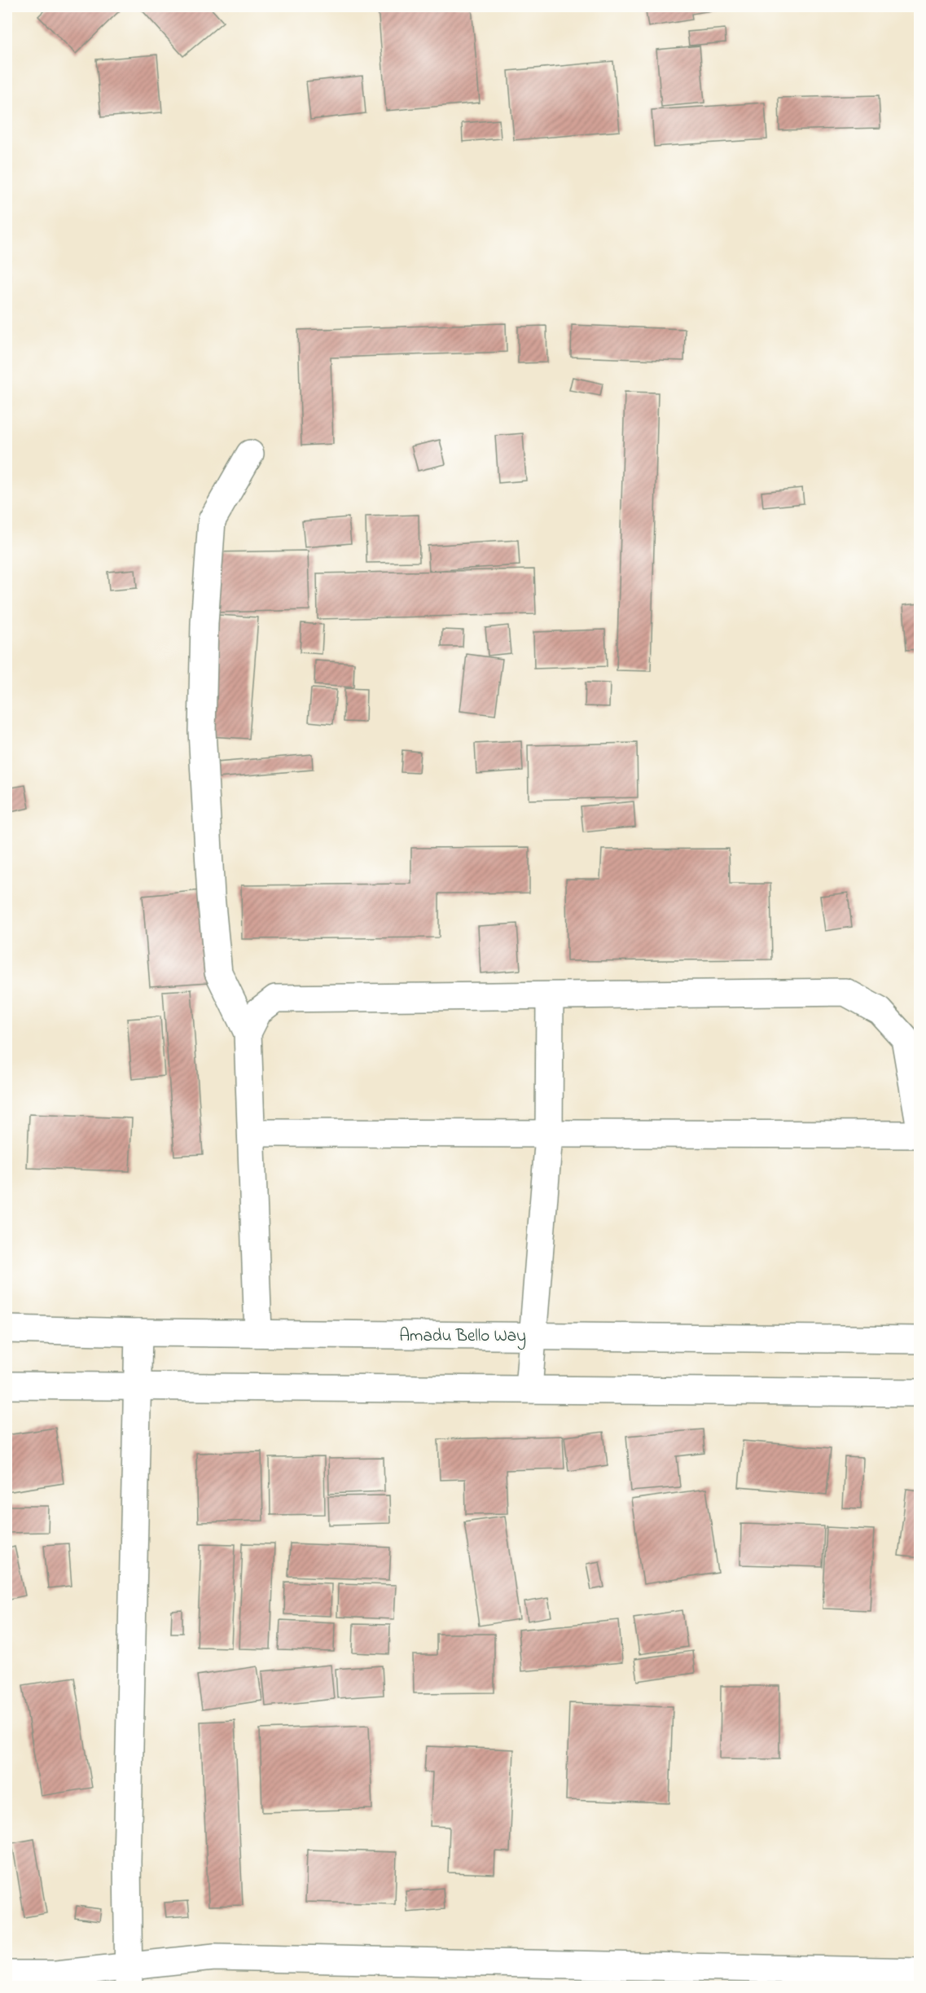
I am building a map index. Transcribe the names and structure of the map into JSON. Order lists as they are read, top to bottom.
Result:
{
  "streets": {
    "main road": ["Amadu Bello Way"]
  }
}
